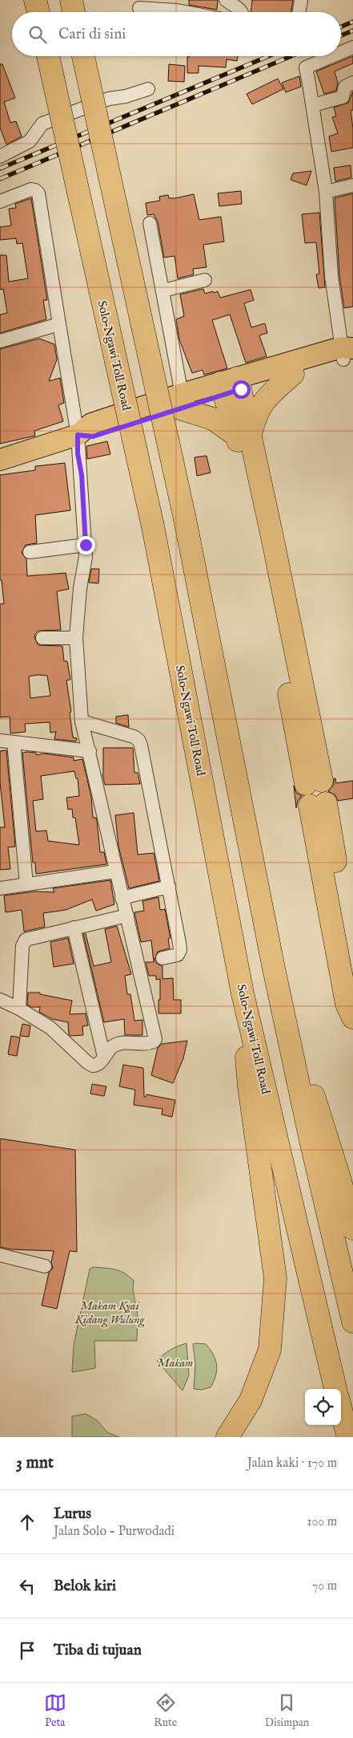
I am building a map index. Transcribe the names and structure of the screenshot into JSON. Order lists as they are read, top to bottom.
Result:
{
  "streets": {
    "highway": ["Solo–Ngawi Toll Road"]
  },
  "parks": ["Makam Kyai Kidang Wulung", "Makam"],
  "page": {
    "search": "Cari di sini",
    "heading": ["3 mnt", "Jalan kaki · 170 m"],
    "list": [
      ["Lurus", "Jalan Solo - Purwodadi", "100 m"],
      ["Belok kiri", "70 m"],
      "Tiba di tujuan"
    ],
    "nav": ["Peta", "Rute", "Disimpan"]
  }
}
